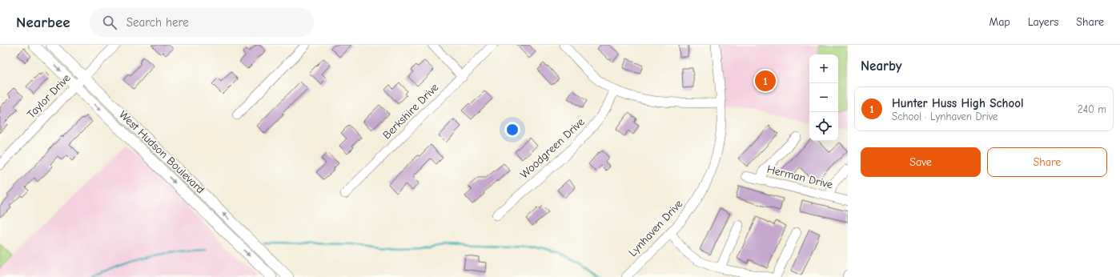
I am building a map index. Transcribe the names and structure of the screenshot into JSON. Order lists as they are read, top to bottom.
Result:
{
  "streets": {
    "main road": ["West Hudson Boulevard"],
    "street": [
      "Taylor Drive",
      "Berkshire Drive",
      "Woodgreen Drive",
      "Herman Drive",
      "Lynhaven Drive"
    ]
  },
  "crossings": [
    ["Taylor Drive", "West Hudson Boulevard"]
  ],
  "page": {
    "header": "Nearbee",
    "search": "Search here",
    "nav": ["Map", "Layers", "Share"],
    "heading": "Nearby",
    "map_buttons": ["+", "−"],
    "pins": "1",
    "list": [
      {
        "mark": "1",
        "name": "Hunter Huss High School",
        "note": "School · Lynhaven Drive",
        "value": "240 m"
      }
    ],
    "buttons": ["Save", "Share"]
  }
}
